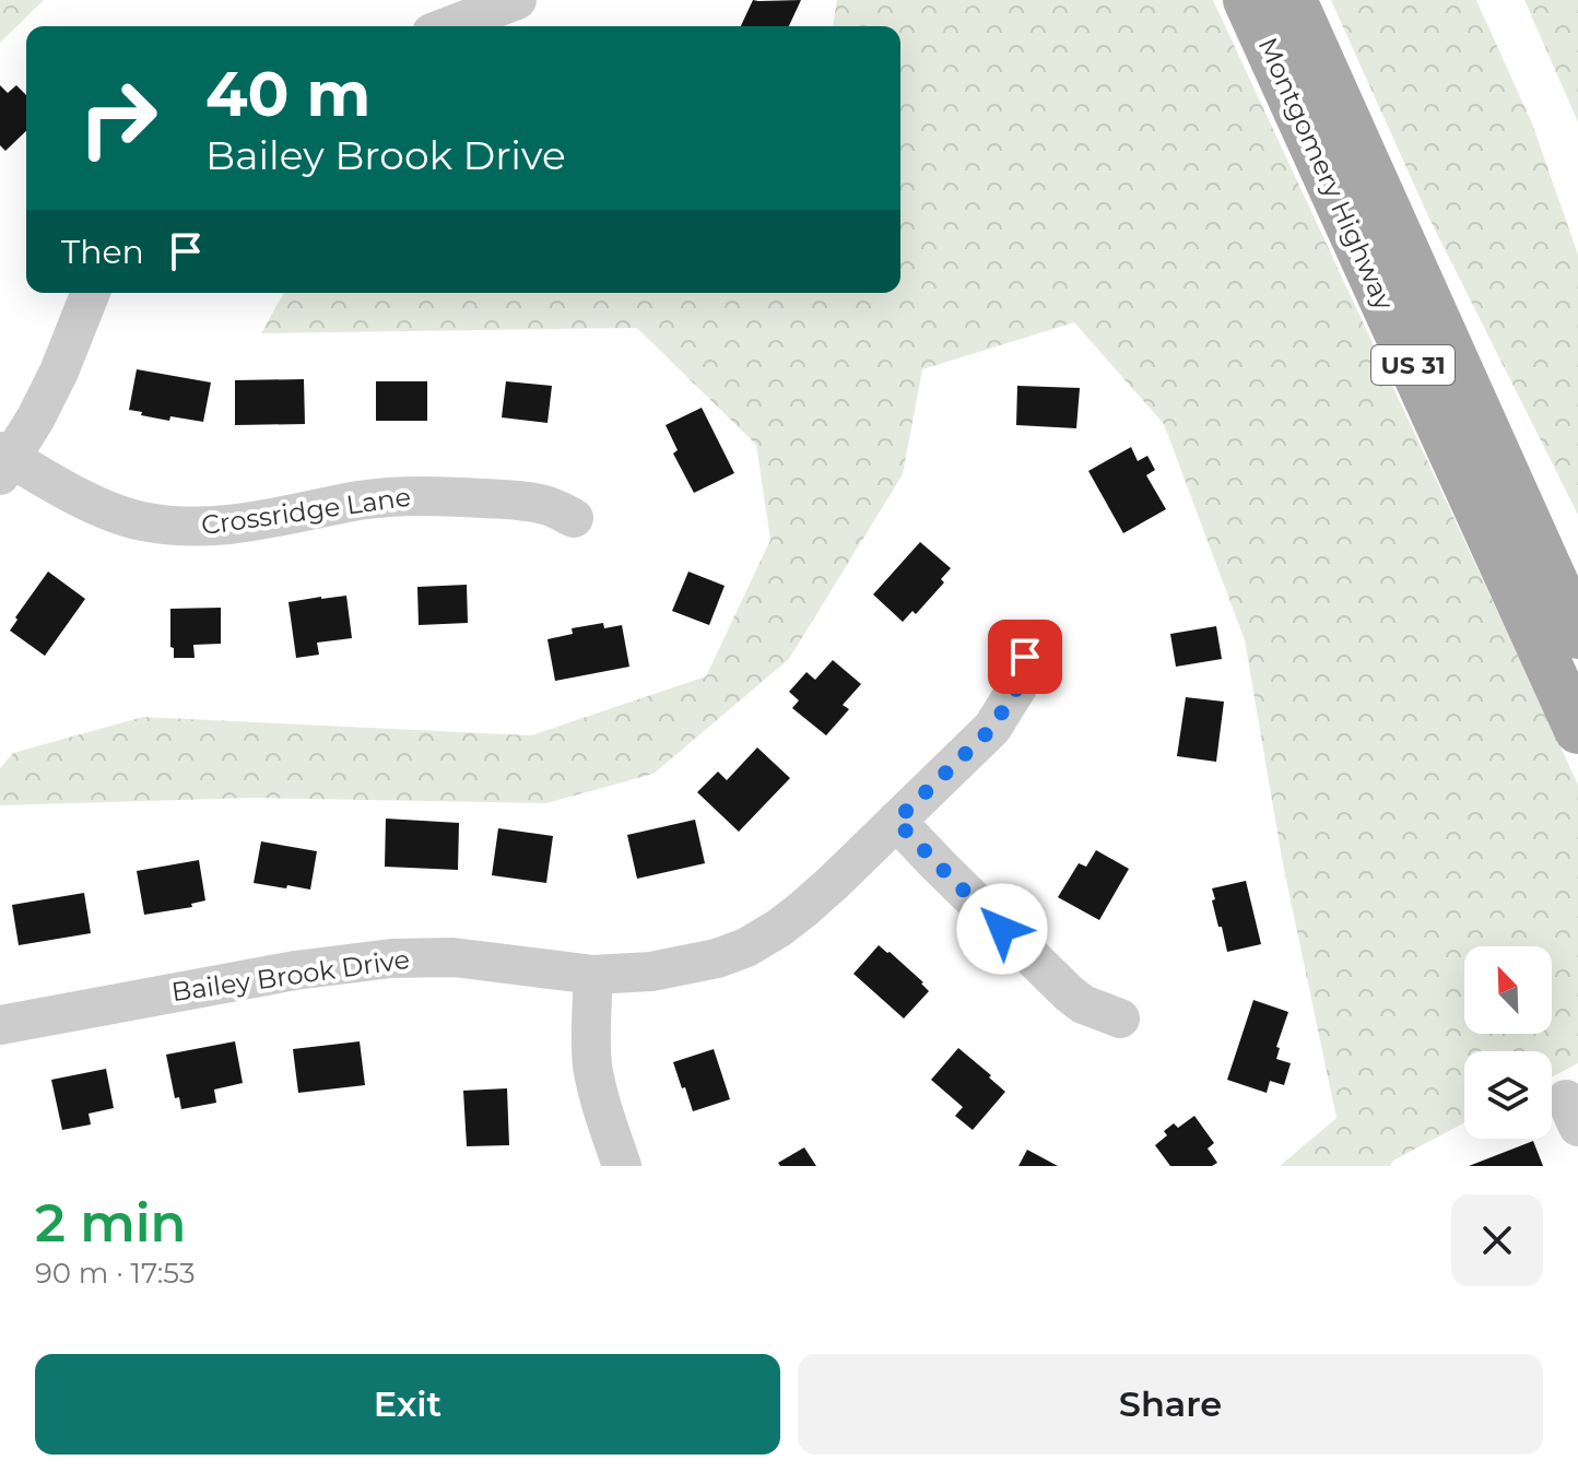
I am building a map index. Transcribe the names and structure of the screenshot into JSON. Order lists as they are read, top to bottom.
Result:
{
  "streets": {
    "main road": ["Montgomery Highway", "US 31"],
    "street": ["Crossridge Lane", "Bailey Brook Drive"]
  },
  "north": "top left",
  "page": {
    "turn": ["40 m", "Bailey Brook Drive"],
    "then": "Then",
    "heading": ["2 min", "90 m · 17:53"],
    "buttons": ["Exit", "Share"]
  }
}
